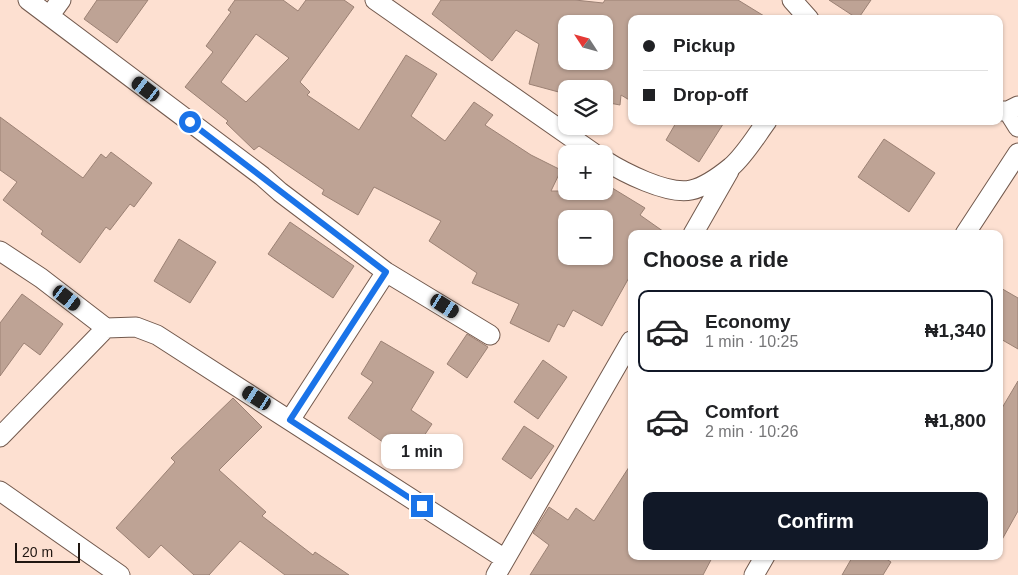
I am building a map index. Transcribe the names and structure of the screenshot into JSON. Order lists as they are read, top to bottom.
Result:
{
  "scale_bar": "20 m",
  "north": "top left",
  "page": {
    "map_buttons": ["+", "−"],
    "banner": ["Pickup", "Drop-off"],
    "heading": "Choose a ride",
    "list": [
      {
        "name": "Economy",
        "note": "1 min · 10:25",
        "value": "₦1,340"
      },
      {
        "name": "Comfort",
        "note": "2 min · 10:26",
        "value": "₦1,800"
      }
    ],
    "bubble": "1 min",
    "buttons": "Confirm",
    "scale": "20 m"
  }
}
